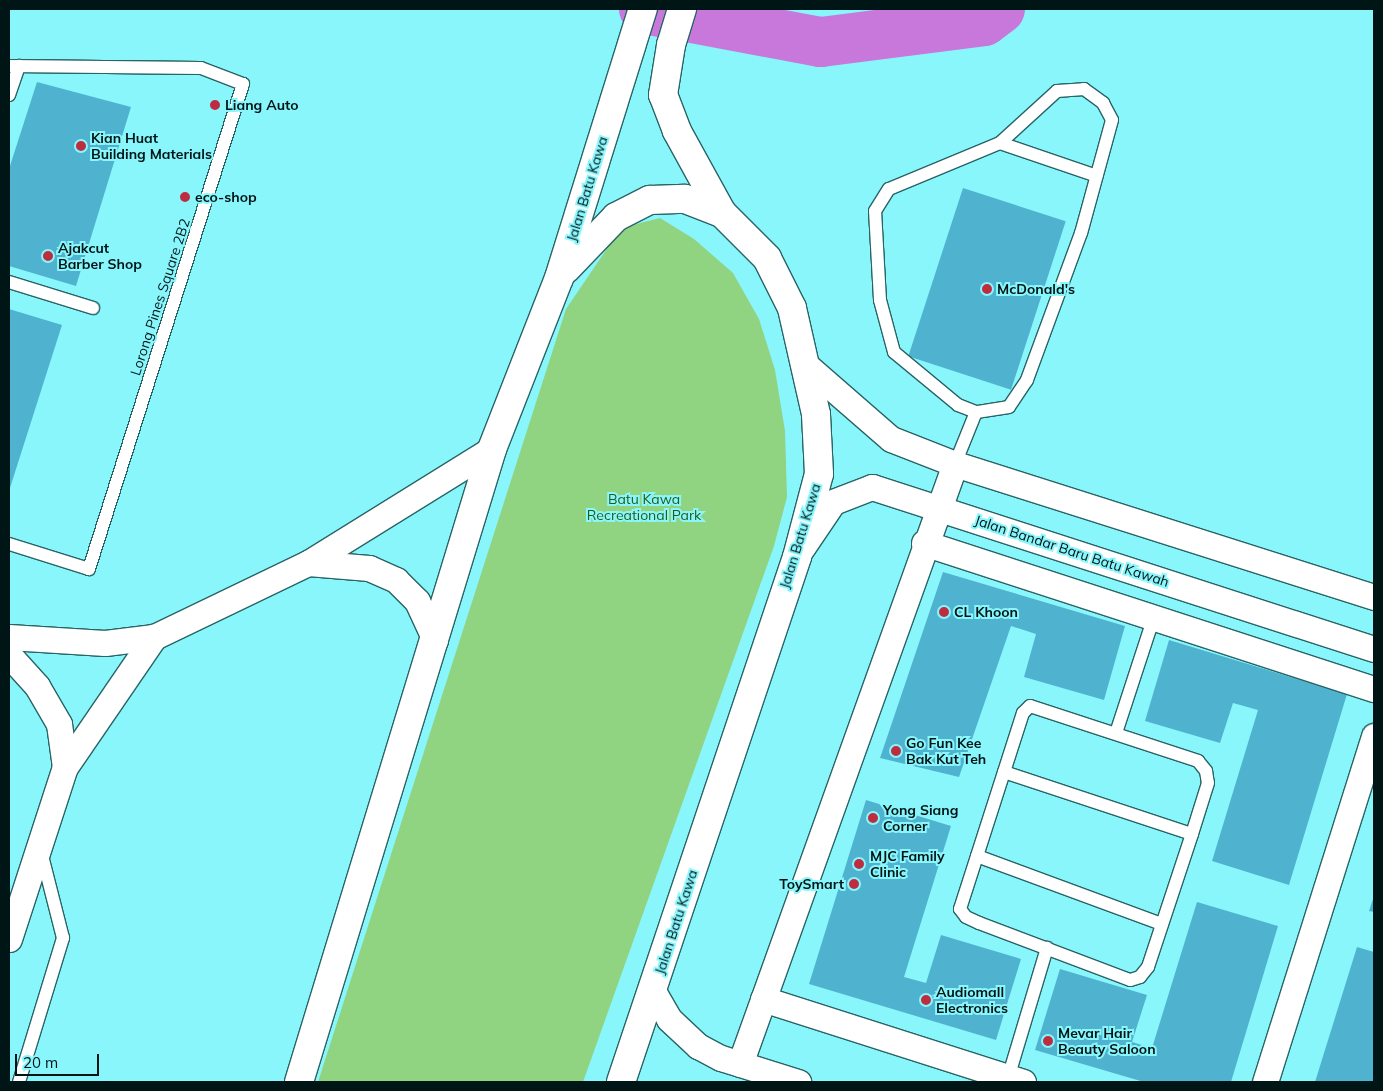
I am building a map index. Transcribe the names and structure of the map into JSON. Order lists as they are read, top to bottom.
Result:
{
  "streets": {
    "highway": ["Jalan Batu Kawa"],
    "street": ["Jalan Bandar Baru Batu Kawah"],
    "lane": ["Lorong Pines Square 2B2"]
  },
  "crossings": [
    ["Jalan Batu Kawa", "Jalan Bandar Baru Batu Kawah"]
  ],
  "parks": ["Batu Kawa Recreational Park"],
  "places": [
    "Liang Auto",
    "Kian Huat Building Materials",
    "eco-shop",
    "Ajakcut Barber Shop",
    "McDonald's",
    "CL Khoon",
    "Go Fun Kee Bak Kut Teh",
    "Yong Siang Corner",
    "MJC Family Clinic",
    "ToySmart",
    "Audiomall Electronics",
    "Mevar Hair Beauty Saloon"
  ],
  "scale_bar": "20 m"
}
